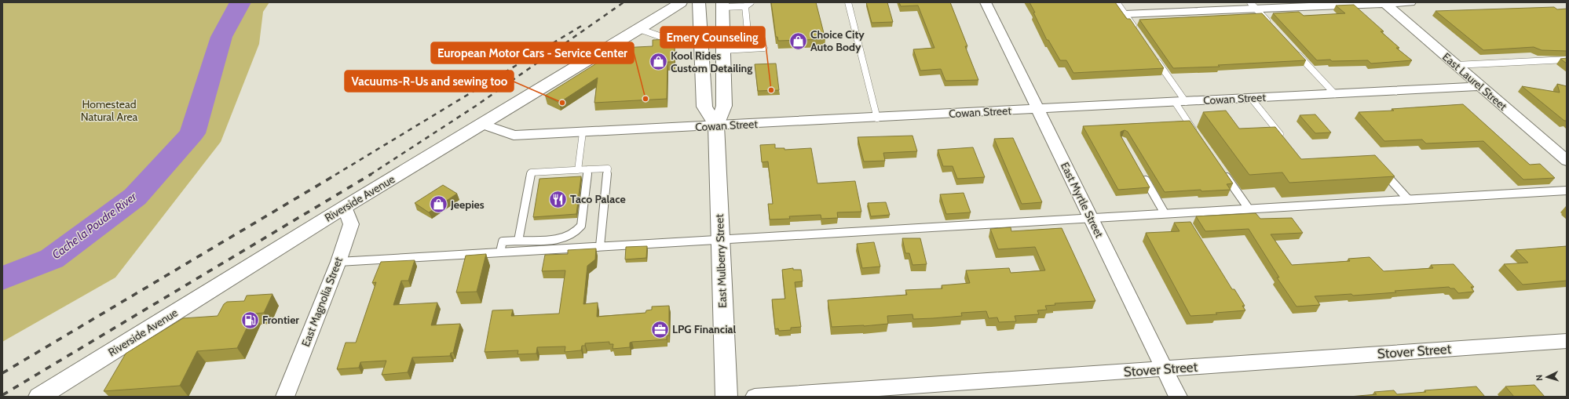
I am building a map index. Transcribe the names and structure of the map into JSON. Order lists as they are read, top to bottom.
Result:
{
  "streets": {
    "highway": ["Riverside Avenue", "East Mulberry Street"],
    "street": [
      "East Laurel Street",
      "Cowan Street",
      "East Myrtle Street",
      "East Magnolia Street",
      "Stover Street"
    ]
  },
  "crossings": [
    ["East Laurel Street", "Cowan Street"],
    ["Cowan Street", "Riverside Avenue"],
    ["Cowan Street", "East Myrtle Street"],
    ["Cowan Street", "East Mulberry Street"],
    ["Riverside Avenue", "East Magnolia Street"],
    ["East Myrtle Street", "Stover Street"]
  ],
  "water": ["Cache la Poudre River"],
  "parks": ["Homestead Natural Area"],
  "places": {
    "shop": ["Choice City Auto Body", "Kool Rides Custom Detailing", "Jeepies"],
    "other": ["Emery Counseling", "European Motor Cars - Service Center", "Vacuums-R-Us and sewing too"],
    "restaurant": ["Taco Palace"],
    "fuel station": ["Frontier"],
    "office": ["LPG Financial"]
  },
  "north": "left"
}
